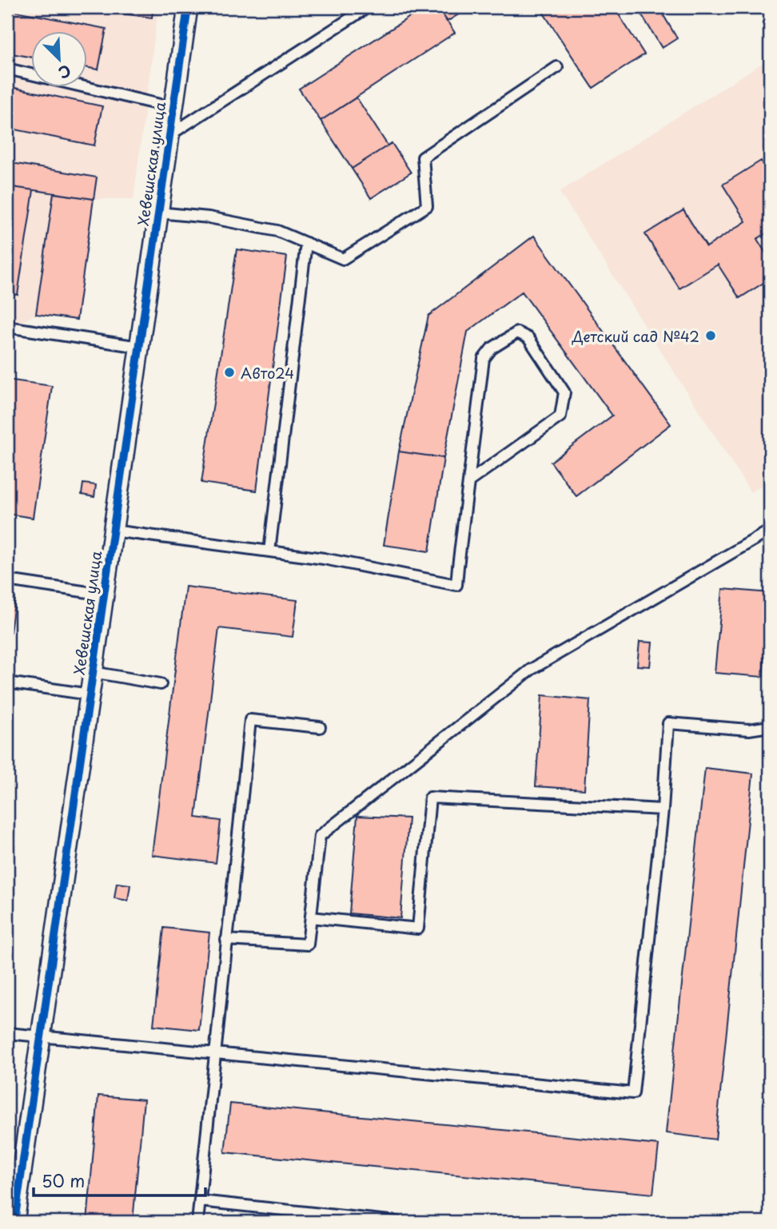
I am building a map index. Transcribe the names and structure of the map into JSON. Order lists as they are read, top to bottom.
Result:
{
  "streets": {
    "street": ["Хевешская улица"]
  },
  "places": ["Детский сад №42", "Авто24"],
  "scale_bar": "50 m",
  "north": "bottom right"
}
